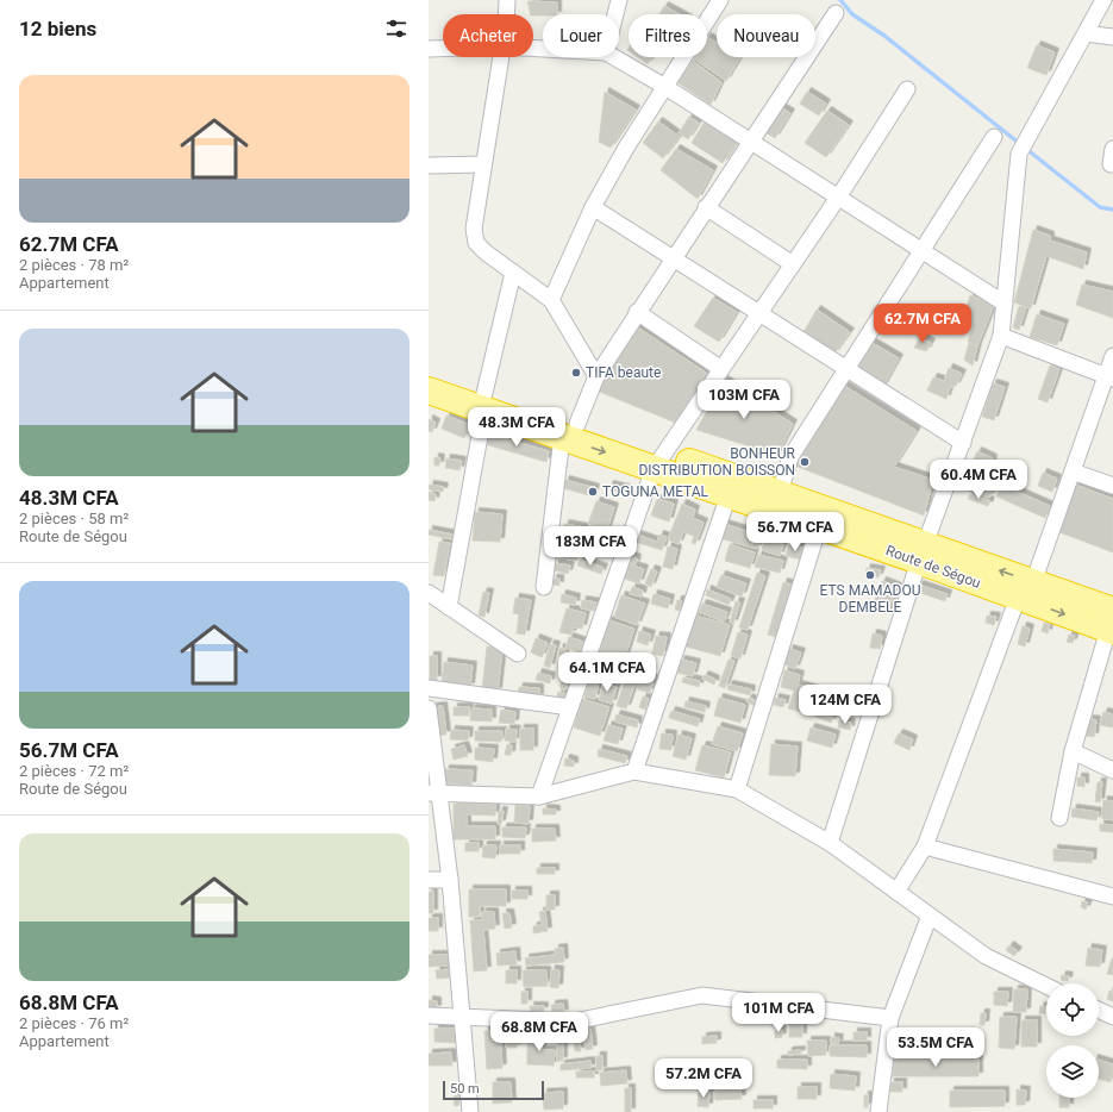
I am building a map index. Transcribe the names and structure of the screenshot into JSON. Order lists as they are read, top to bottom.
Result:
{
  "streets": {
    "highway": ["Route de Ségou"]
  },
  "places": [
    "TIFA beaute",
    "BONHEUR DISTRIBUTION BOISSON",
    "TOGUNA METAL",
    "ETS MAMADOU DEMBELE"
  ],
  "scale_bar": "50 m",
  "page": {
    "heading": "12 biens",
    "chip": [
      "Acheter",
      "Louer",
      "Filtres",
      "Nouveau"
    ],
    "list": [
      {
        "name": "62.7M CFA",
        "note": "2 pièces · 78 m² · Appartement"
      },
      {
        "name": "48.3M CFA",
        "note": "2 pièces · 58 m² · Route de Ségou"
      },
      {
        "name": "56.7M CFA",
        "note": "2 pièces · 72 m² · Route de Ségou"
      },
      {
        "name": "68.8M CFA",
        "note": "2 pièces · 76 m² · Appartement"
      }
    ],
    "price": [
      "62.7M CFA",
      "103M CFA",
      "48.3M CFA",
      "60.4M CFA",
      "56.7M CFA",
      "183M CFA",
      "64.1M CFA",
      "124M CFA",
      "101M CFA",
      "68.8M CFA",
      "53.5M CFA",
      "57.2M CFA"
    ],
    "scale": "50 m"
  }
}
